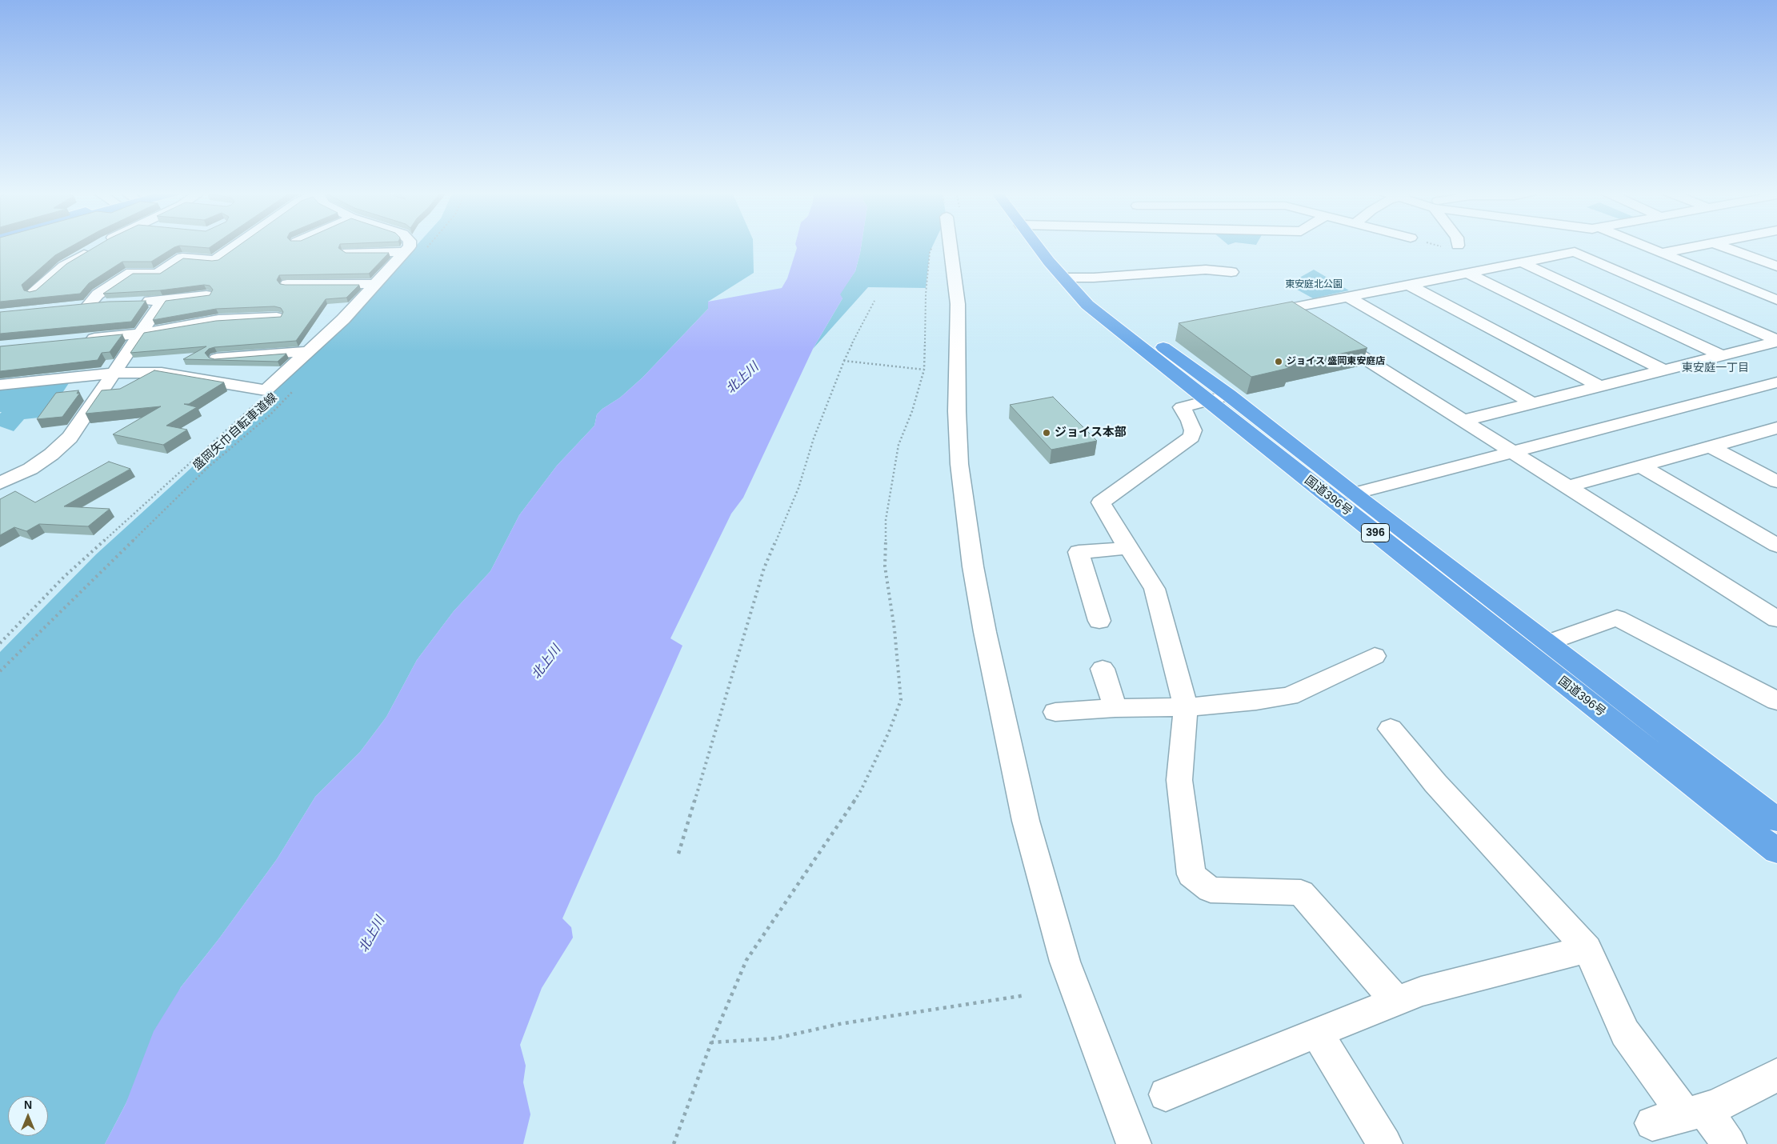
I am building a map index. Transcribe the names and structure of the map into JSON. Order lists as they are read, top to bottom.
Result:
{
  "streets": {
    "highway": ["国道396号", "396"],
    "path": ["盛岡矢巾自転車道線"]
  },
  "districts": ["東安庭一丁目"],
  "water": ["北上川"],
  "parks": ["東安庭北公園"],
  "places": ["ジョイス 盛岡東安庭店", "ジョイス本部"],
  "north": "top"
}
